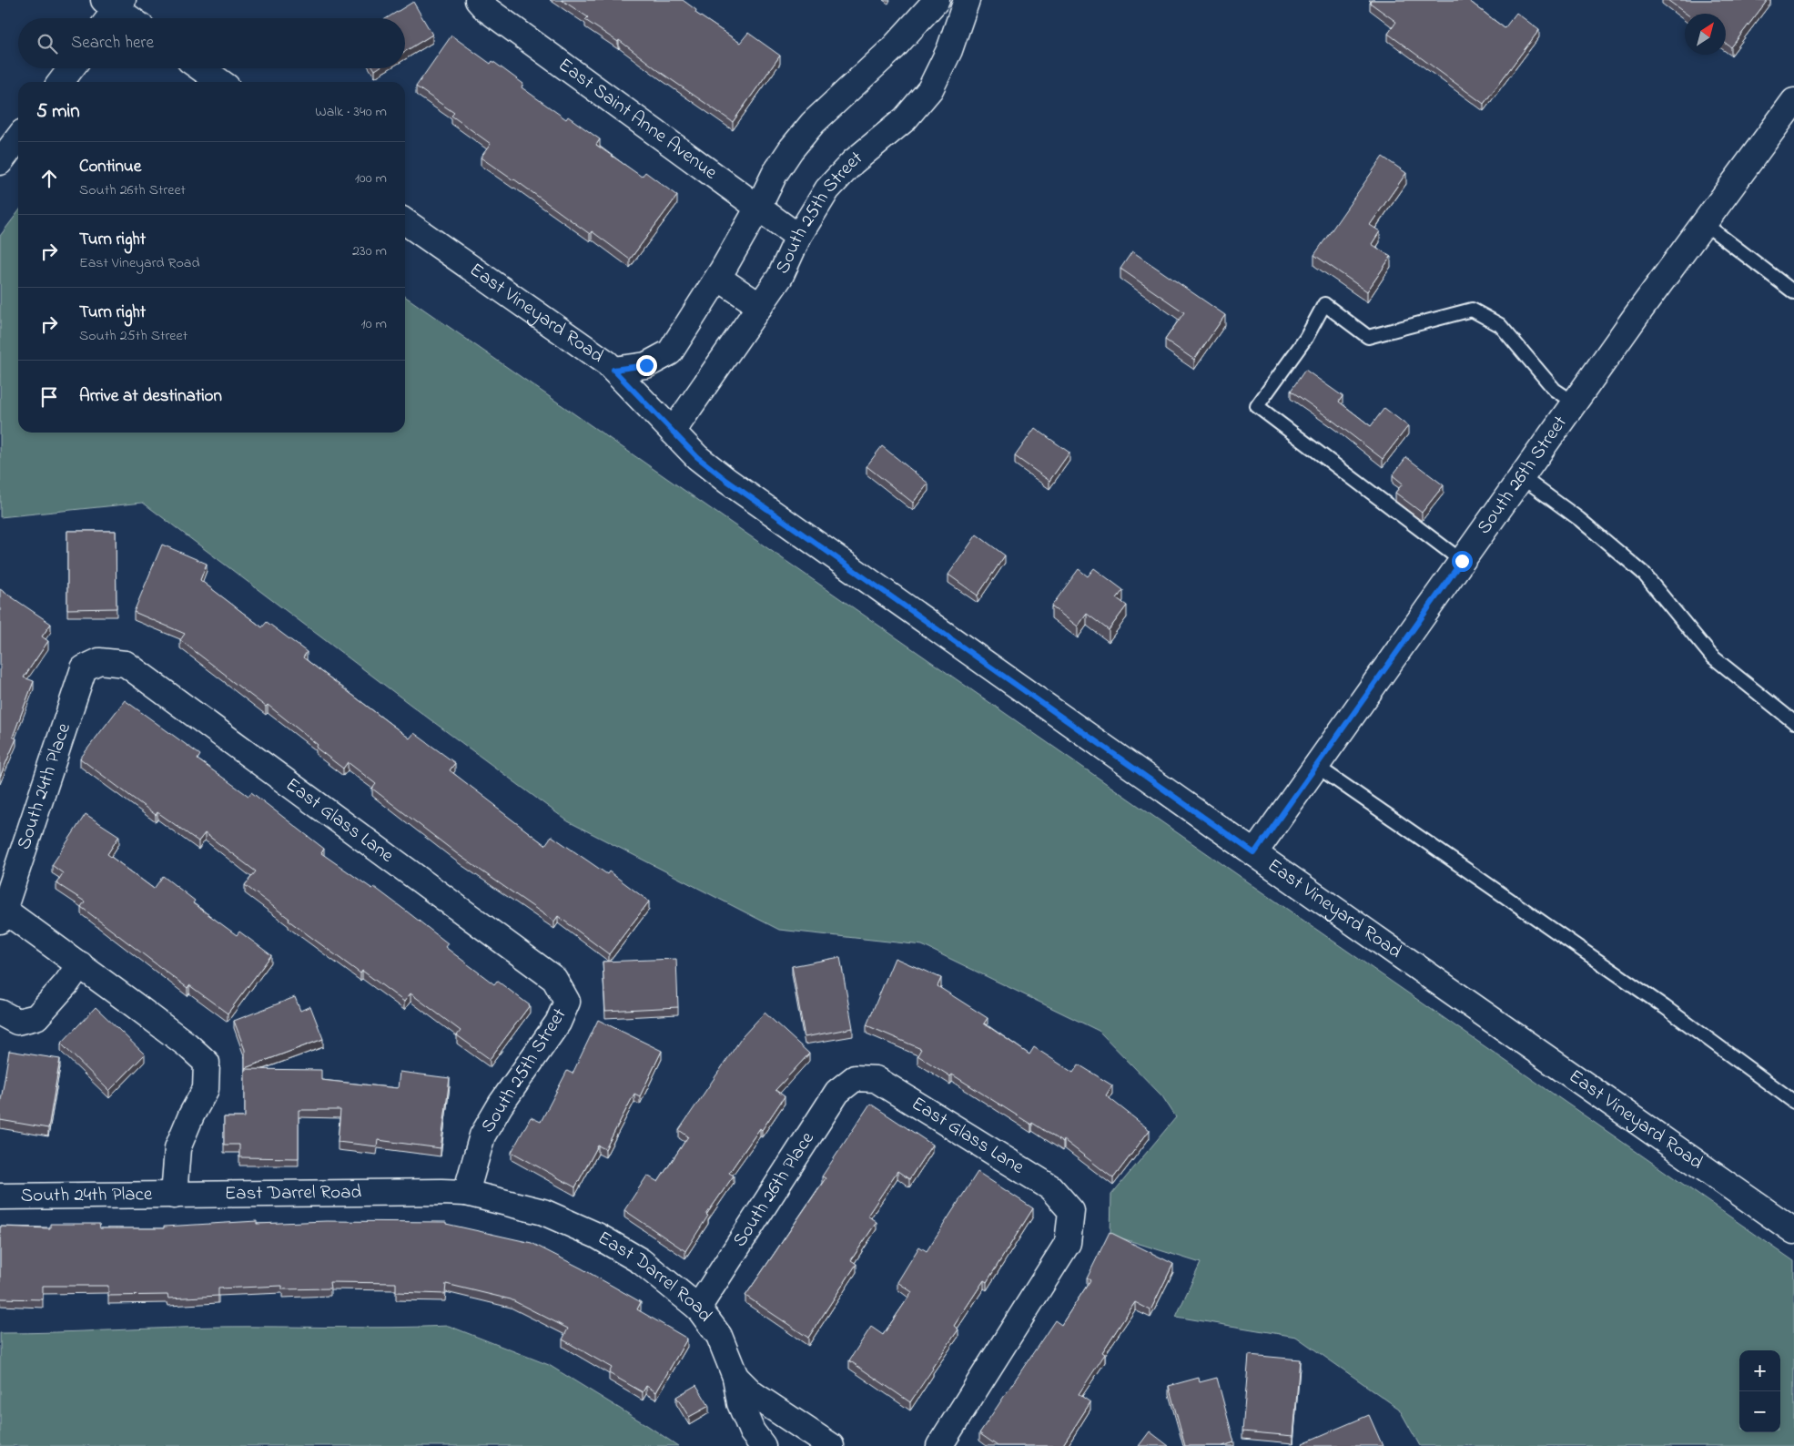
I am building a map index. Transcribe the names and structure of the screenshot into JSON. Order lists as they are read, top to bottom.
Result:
{
  "streets": {
    "street": [
      "East Saint Anne Avenue",
      "South 25th Street",
      "East Vineyard Road",
      "South 26th Street",
      "South 24th Place",
      "East Glass Lane",
      "South 26th Place",
      "East Darrel Road"
    ]
  },
  "crossings": [
    ["East Saint Anne Avenue", "South 25th Street"],
    ["South 25th Street", "East Vineyard Road"],
    ["South 25th Street", "East Glass Lane"],
    ["South 25th Street", "East Darrel Road"],
    ["East Vineyard Road", "South 26th Street"],
    ["South 24th Place", "East Glass Lane"],
    ["South 24th Place", "East Darrel Road"],
    ["East Glass Lane", "South 26th Place"],
    ["South 26th Place", "East Darrel Road"]
  ],
  "north": "top right",
  "page": {
    "search": "Search here",
    "heading": ["5 min", "Walk · 340 m"],
    "list": [
      ["Continue", "South 26th Street", "100 m"],
      ["Turn right", "East Vineyard Road", "230 m"],
      ["Turn right", "South 25th Street", "10 m"],
      "Arrive at destination"
    ],
    "map_buttons": ["+", "−"]
  }
}
